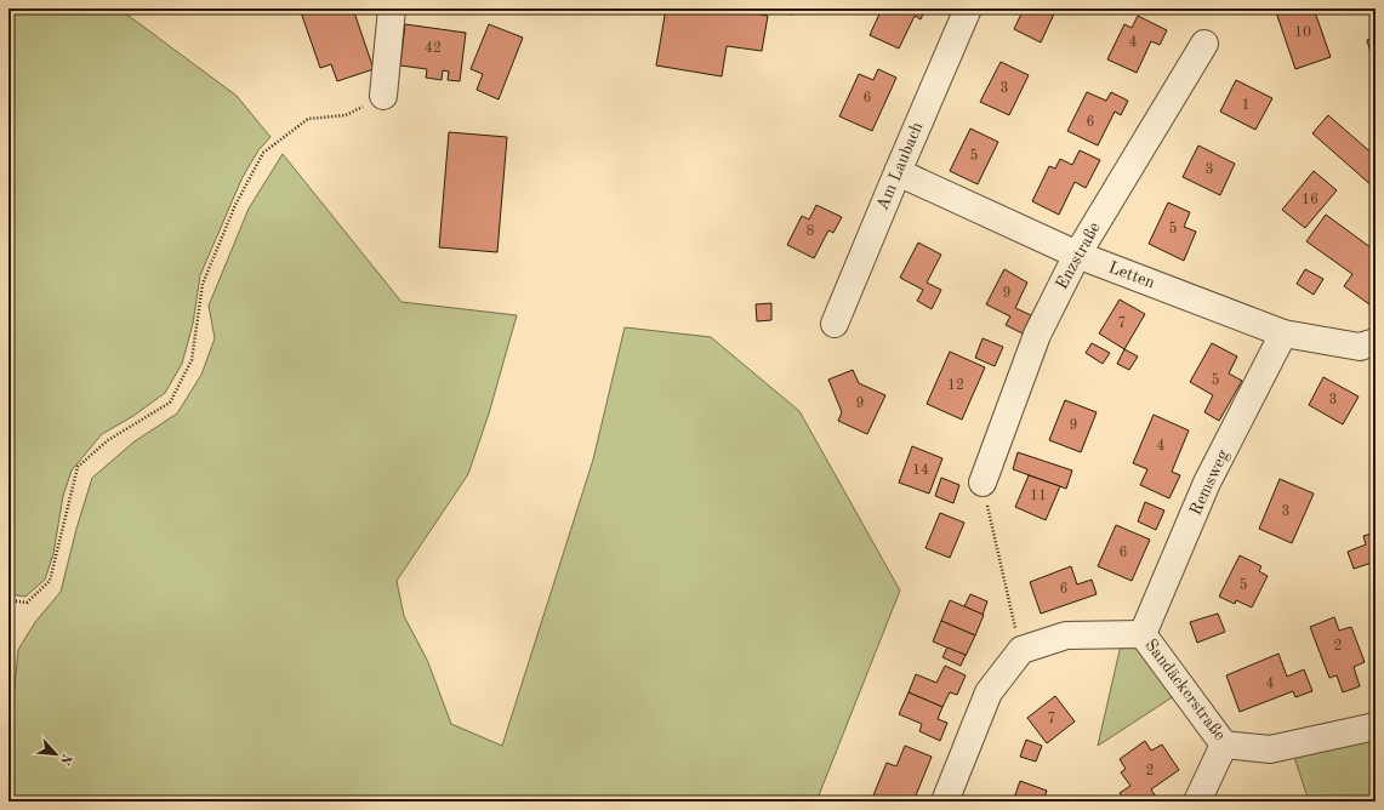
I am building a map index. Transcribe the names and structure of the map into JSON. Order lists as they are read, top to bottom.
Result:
{
  "streets": {
    "street": [
      "Am Laubach",
      "Enzstraße",
      "Letten",
      "Remsweg",
      "Sandäckerstraße"
    ]
  },
  "crossings": [
    ["Am Laubach", "Letten"],
    ["Enzstraße", "Letten"],
    ["Letten", "Remsweg"],
    ["Remsweg", "Sandäckerstraße"]
  ],
  "house_numbers": [
    "10",
    "4",
    "42",
    "3",
    "6",
    "1",
    "6",
    "5",
    "3",
    "16",
    "5",
    "8",
    "9",
    "7",
    "5",
    "12",
    "3",
    "9",
    "9",
    "4",
    "14",
    "11",
    "3",
    "6",
    "5",
    "6",
    "2",
    "4",
    "7",
    "2"
  ],
  "north": "bottom right"
}
